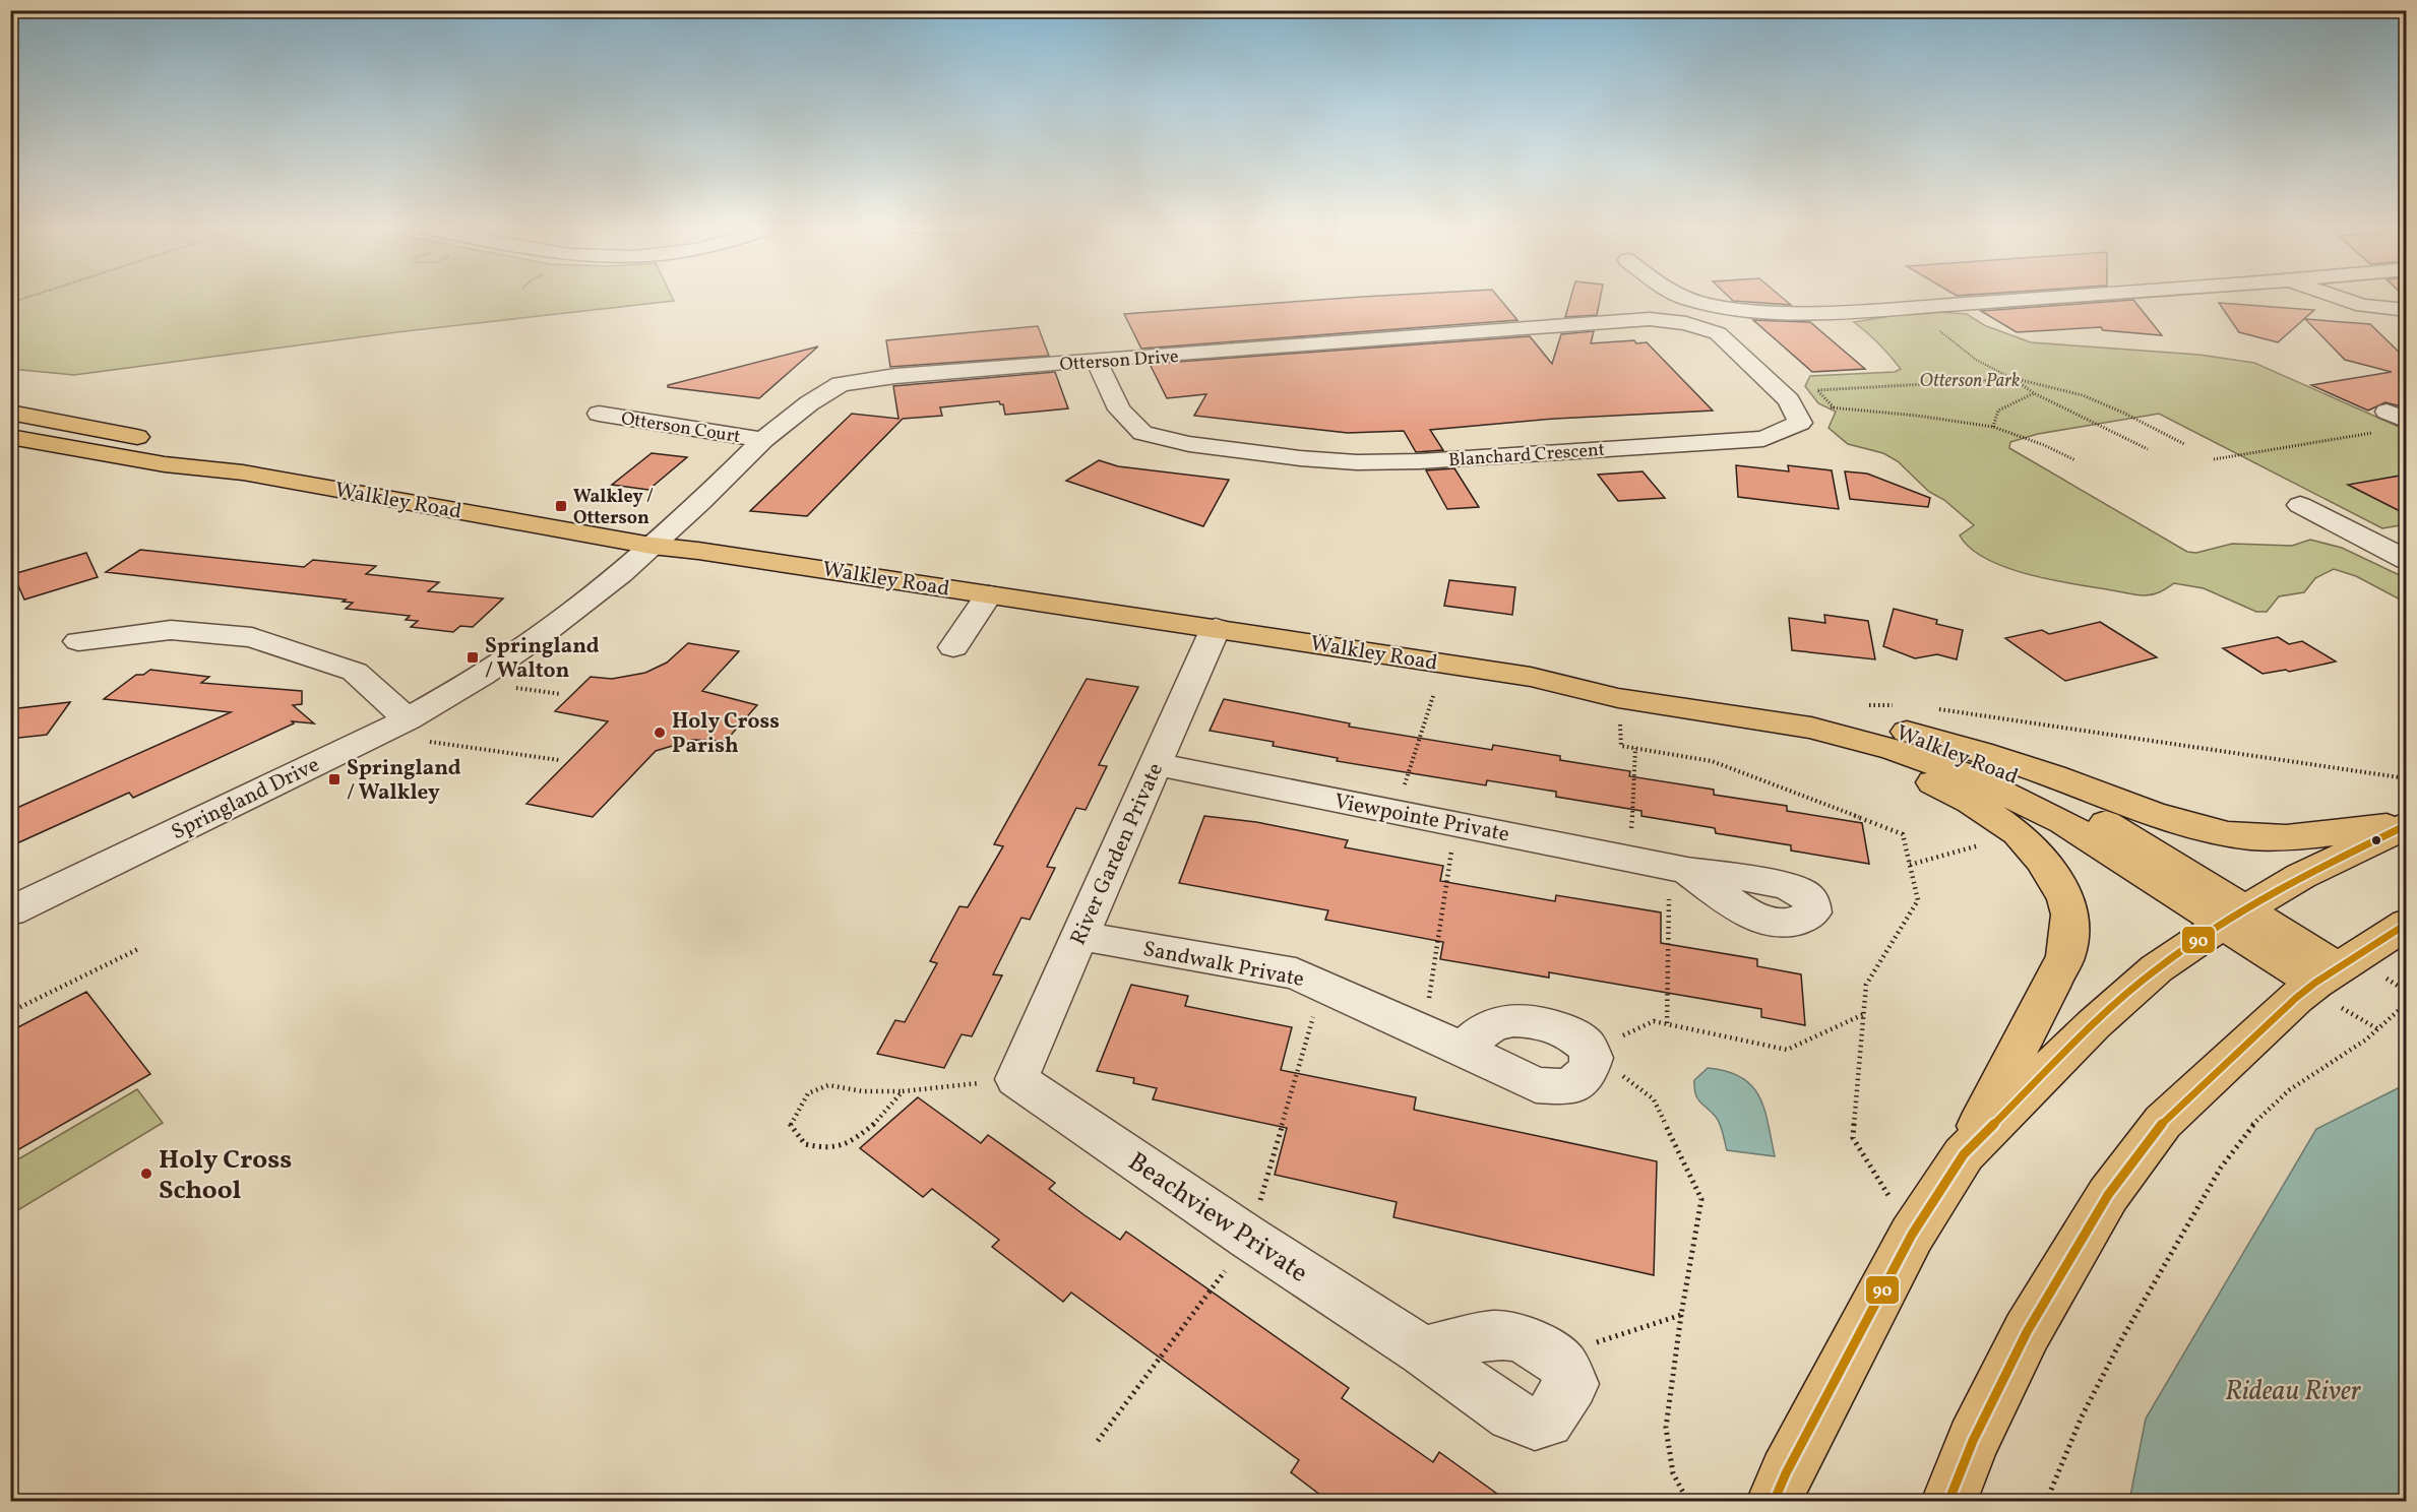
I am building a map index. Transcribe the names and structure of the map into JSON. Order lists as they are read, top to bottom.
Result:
{
  "streets": {
    "main road": ["Walkley Road"],
    "street": [
      "Otterson Drive",
      "Otterson Court",
      "Blanchard Crescent",
      "Springland Drive",
      "Viewpointe Private",
      "River Garden Private",
      "Sandwalk Private",
      "Beachview Private"
    ]
  },
  "crossings": [
    ["Otterson Drive", "Otterson Court"],
    ["Otterson Drive", "Blanchard Crescent"],
    ["Otterson Drive", "Walkley Road"],
    ["Otterson Drive", "Springland Drive"],
    ["Walkley Road", "Springland Drive"],
    ["Walkley Road", "River Garden Private"],
    ["Viewpointe Private", "River Garden Private"],
    ["River Garden Private", "Sandwalk Private"],
    ["River Garden Private", "Beachview Private"]
  ],
  "water": ["Rideau River"],
  "parks": ["Otterson Park"],
  "places": {
    "transit": ["Walkley / Otterson", "Springland / Walton", "Springland / Walkley"],
    "other": ["Holy Cross Parish", "Holy Cross School"]
  },
  "lines": ["transit line 90"]
}
